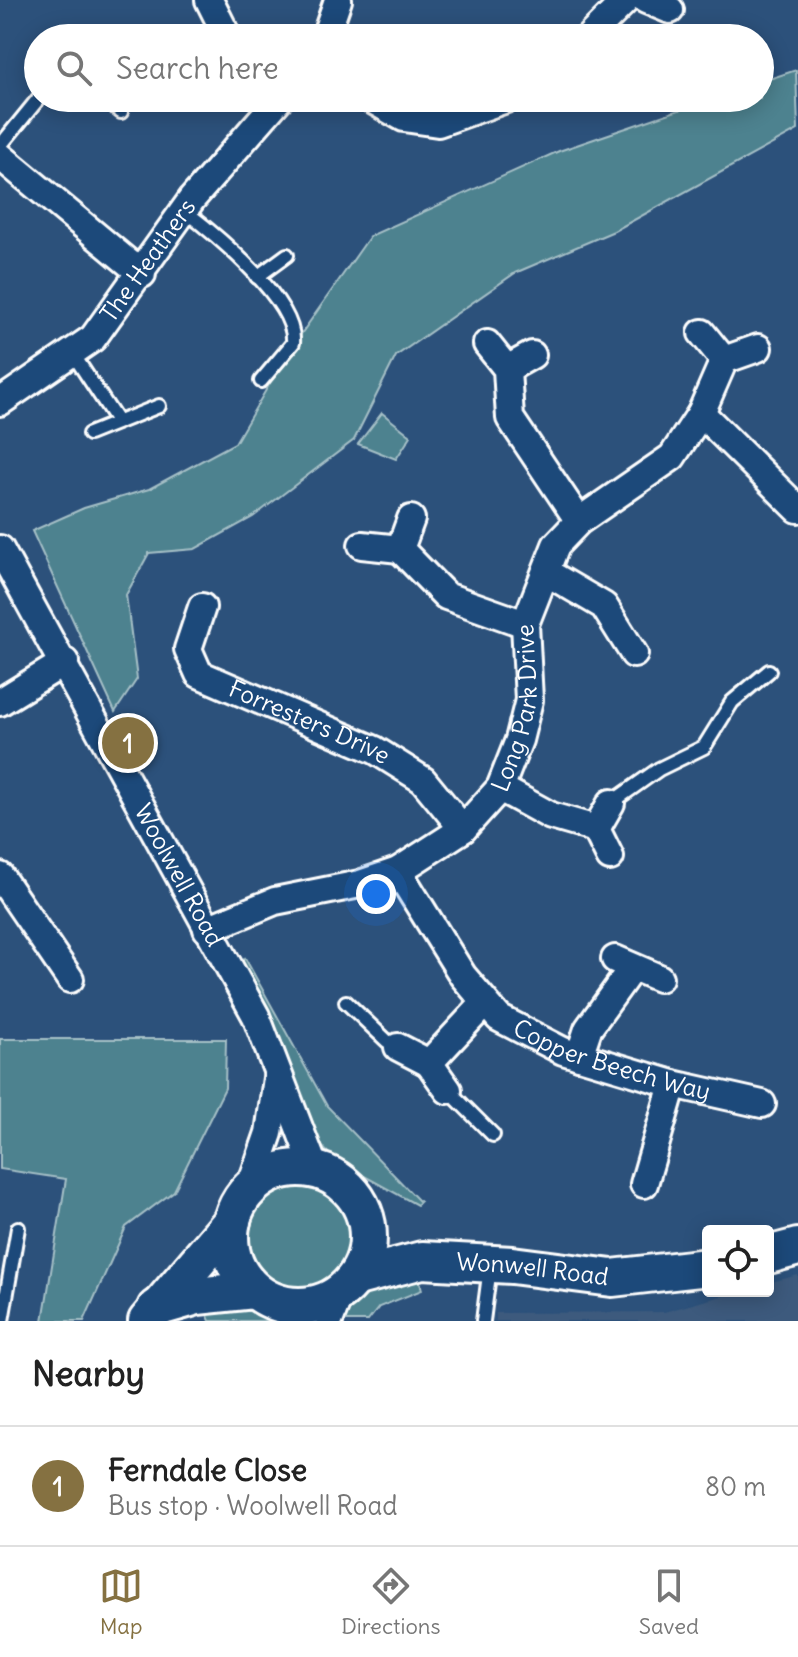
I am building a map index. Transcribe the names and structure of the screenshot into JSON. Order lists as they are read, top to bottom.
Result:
{
  "streets": {
    "street": [
      "The Heathers",
      "Long Park Drive",
      "Forresters Drive",
      "Woolwell Road",
      "Copper Beech Way",
      "Wonwell Road"
    ]
  },
  "crossings": [
    ["Long Park Drive", "Forresters Drive"],
    ["Long Park Drive", "Woolwell Road"],
    ["Long Park Drive", "Copper Beech Way"],
    ["Woolwell Road", "Wonwell Road"]
  ],
  "page": {
    "search": "Search here",
    "pins": "1",
    "heading": "Nearby",
    "list": [
      {
        "mark": "1",
        "name": "Ferndale Close",
        "note": "Bus stop · Woolwell Road",
        "value": "80 m"
      }
    ],
    "nav": ["Map", "Directions", "Saved"]
  }
}
